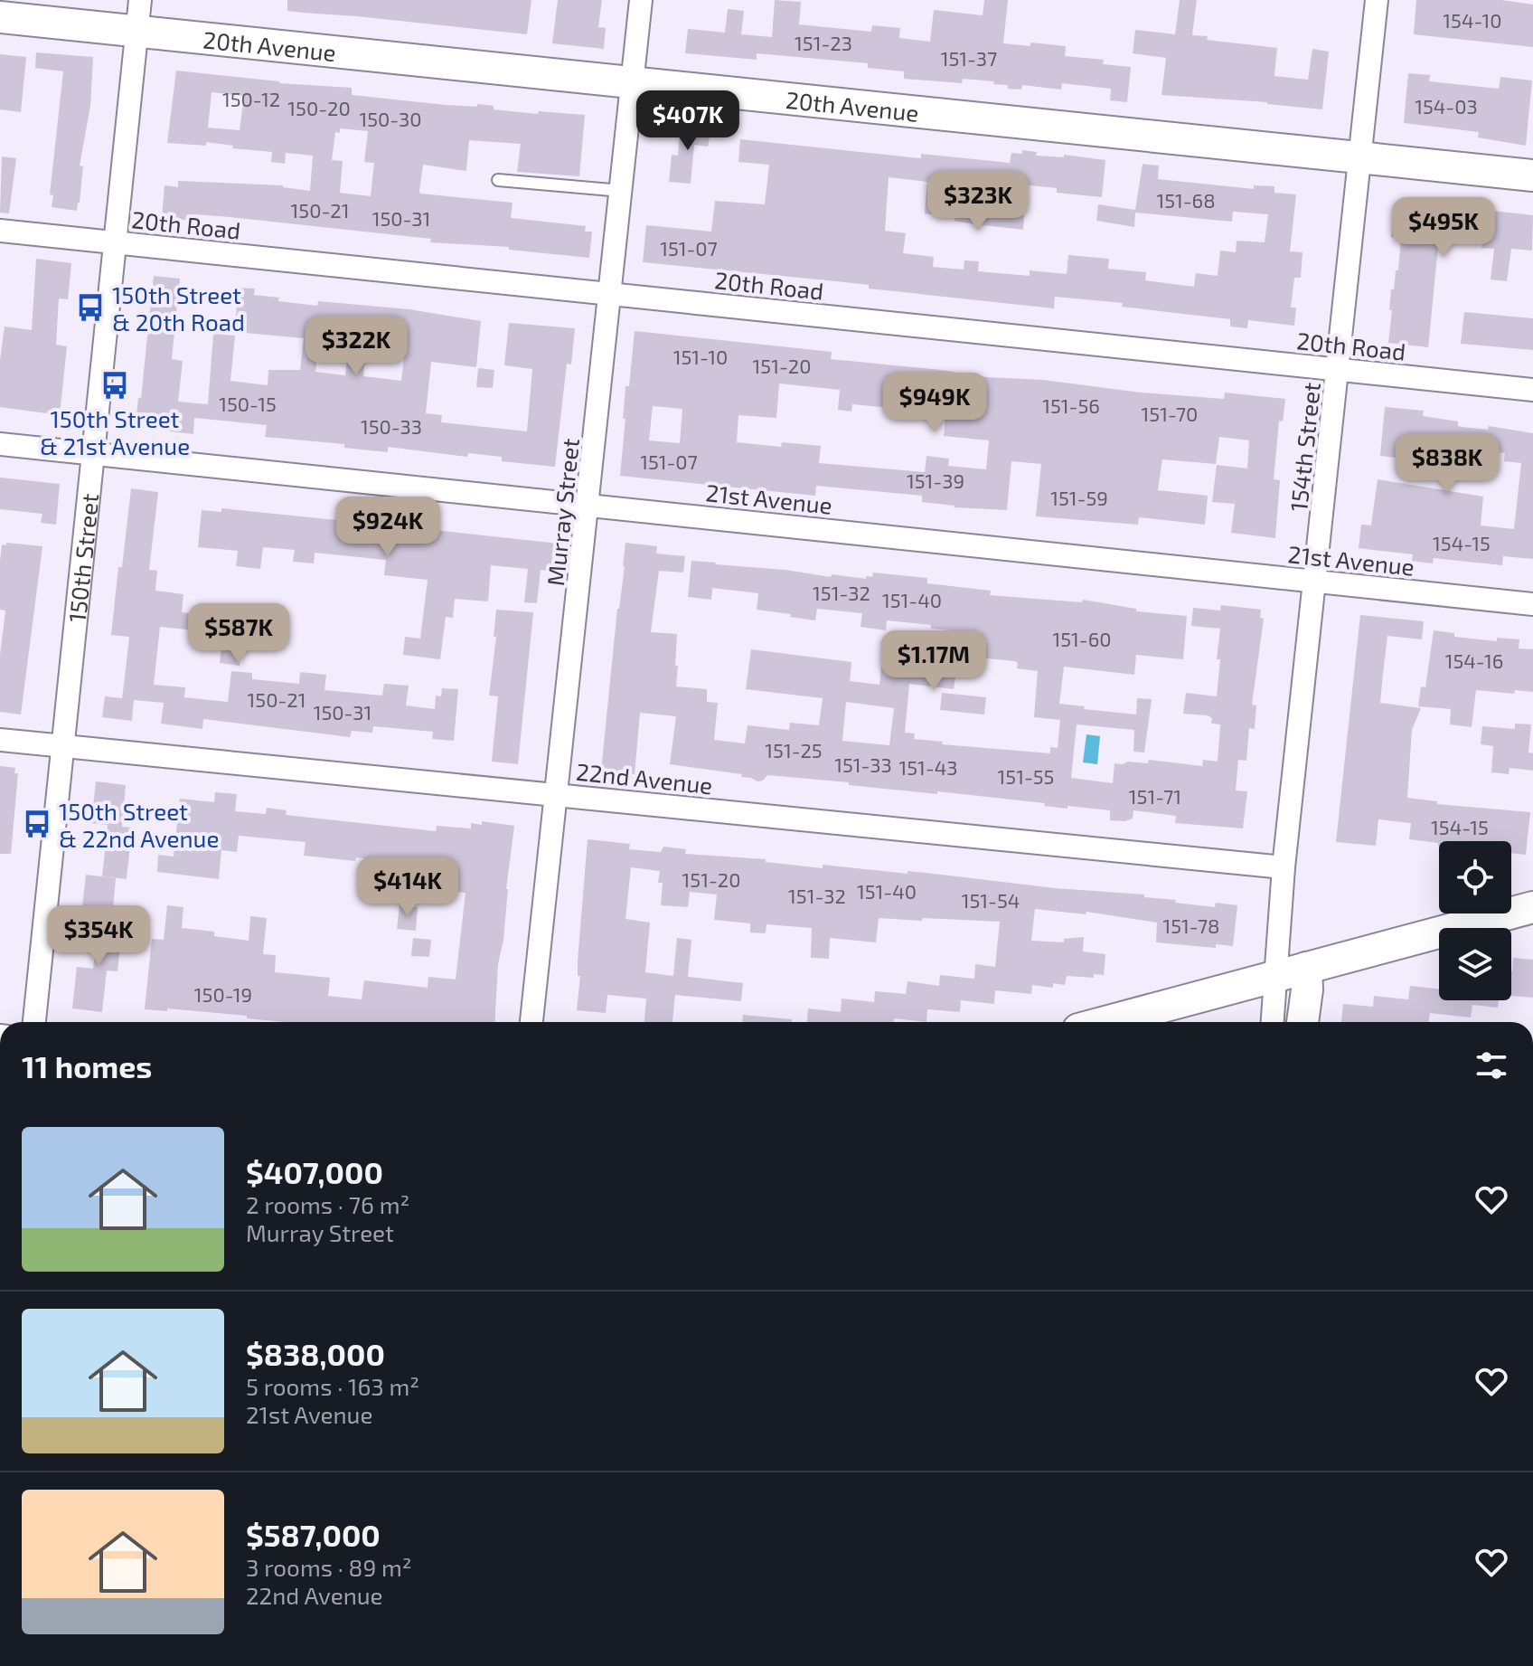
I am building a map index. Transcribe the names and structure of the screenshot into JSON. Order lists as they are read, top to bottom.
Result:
{
  "streets": {
    "street": [
      "20th Avenue",
      "20th Road",
      "154th Street",
      "21st Avenue",
      "Murray Street",
      "150th Street",
      "22nd Avenue"
    ]
  },
  "crossings": [
    ["20th Avenue", "154th Street"],
    ["20th Avenue", "Murray Street"],
    ["20th Avenue", "150th Street"],
    ["20th Road", "154th Street"],
    ["20th Road", "Murray Street"],
    ["20th Road", "150th Street"],
    ["154th Street", "21st Avenue"],
    ["154th Street", "22nd Avenue"],
    ["21st Avenue", "Murray Street"],
    ["21st Avenue", "150th Street"],
    ["Murray Street", "22nd Avenue"],
    ["150th Street", "22nd Avenue"]
  ],
  "places": {
    "bus stop": ["150th Street & 20th Road", "150th Street & 21st Avenue", "150th Street & 22nd Avenue"]
  },
  "house_numbers": [
    "154-10",
    "151-23",
    "151-37",
    "150-12",
    "154-03",
    "150-20",
    "150-30",
    "151-68",
    "150-21",
    "150-31",
    "151-07",
    "151-10",
    "151-20",
    "150-15",
    "151-56",
    "151-70",
    "150-33",
    "151-07",
    "151-39",
    "151-59",
    "154-15",
    "151-32",
    "151-40",
    "151-60",
    "154-16",
    "150-21",
    "150-31",
    "151-25",
    "151-33",
    "151-43",
    "151-55",
    "151-71",
    "154-15",
    "151-20",
    "151-40",
    "151-32",
    "151-54",
    "151-78",
    "150-19"
  ],
  "page": {
    "price": [
      "$407K",
      "$323K",
      "$495K",
      "$322K",
      "$949K",
      "$838K",
      "$924K",
      "$587K",
      "$1.17M",
      "$414K",
      "$354K"
    ],
    "heading": "11 homes",
    "list": [
      {
        "name": "$407,000",
        "note": "2 rooms · 76 m² · Murray Street"
      },
      {
        "name": "$838,000",
        "note": "5 rooms · 163 m² · 21st Avenue"
      },
      {
        "name": "$587,000",
        "note": "3 rooms · 89 m² · 22nd Avenue"
      }
    ]
  }
}
